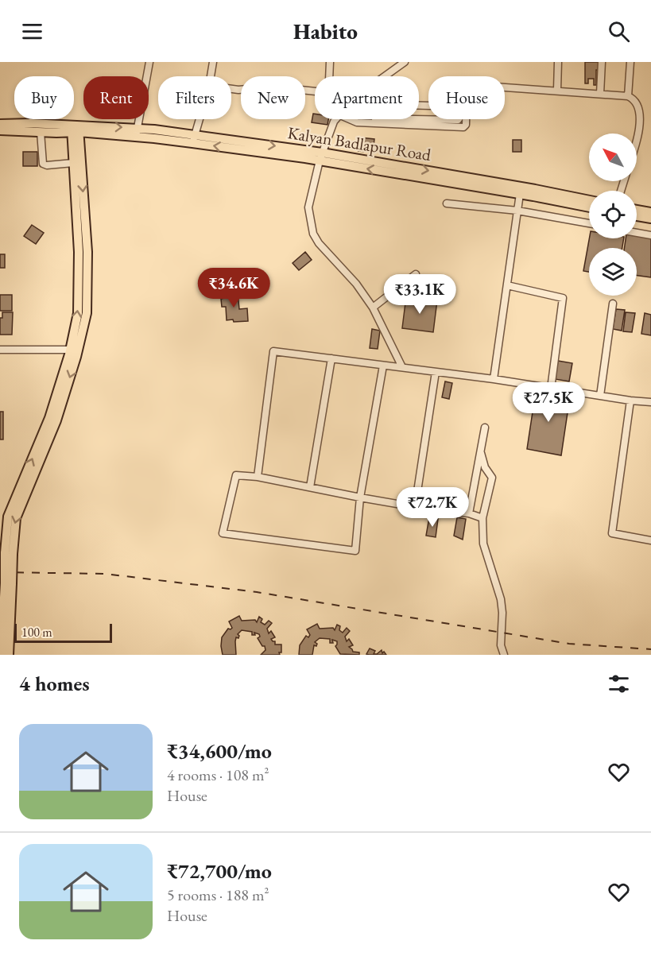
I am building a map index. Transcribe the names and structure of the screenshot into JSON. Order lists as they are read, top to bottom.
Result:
{
  "streets": {
    "main road": ["Kalyan Badlapur Road"]
  },
  "scale_bar": "100 m",
  "north": "top left",
  "page": {
    "header": "Habito",
    "chip": [
      "Buy",
      "Rent",
      "Filters",
      "New",
      "Apartment",
      "House"
    ],
    "price": [
      "₹34.6K",
      "₹33.1K",
      "₹27.5K",
      "₹72.7K"
    ],
    "scale": "100 m",
    "heading": "4 homes",
    "list": [
      {
        "name": "₹34,600/mo",
        "note": "4 rooms · 108 m² · House"
      },
      {
        "name": "₹72,700/mo",
        "note": "5 rooms · 188 m² · House"
      }
    ]
  }
}
